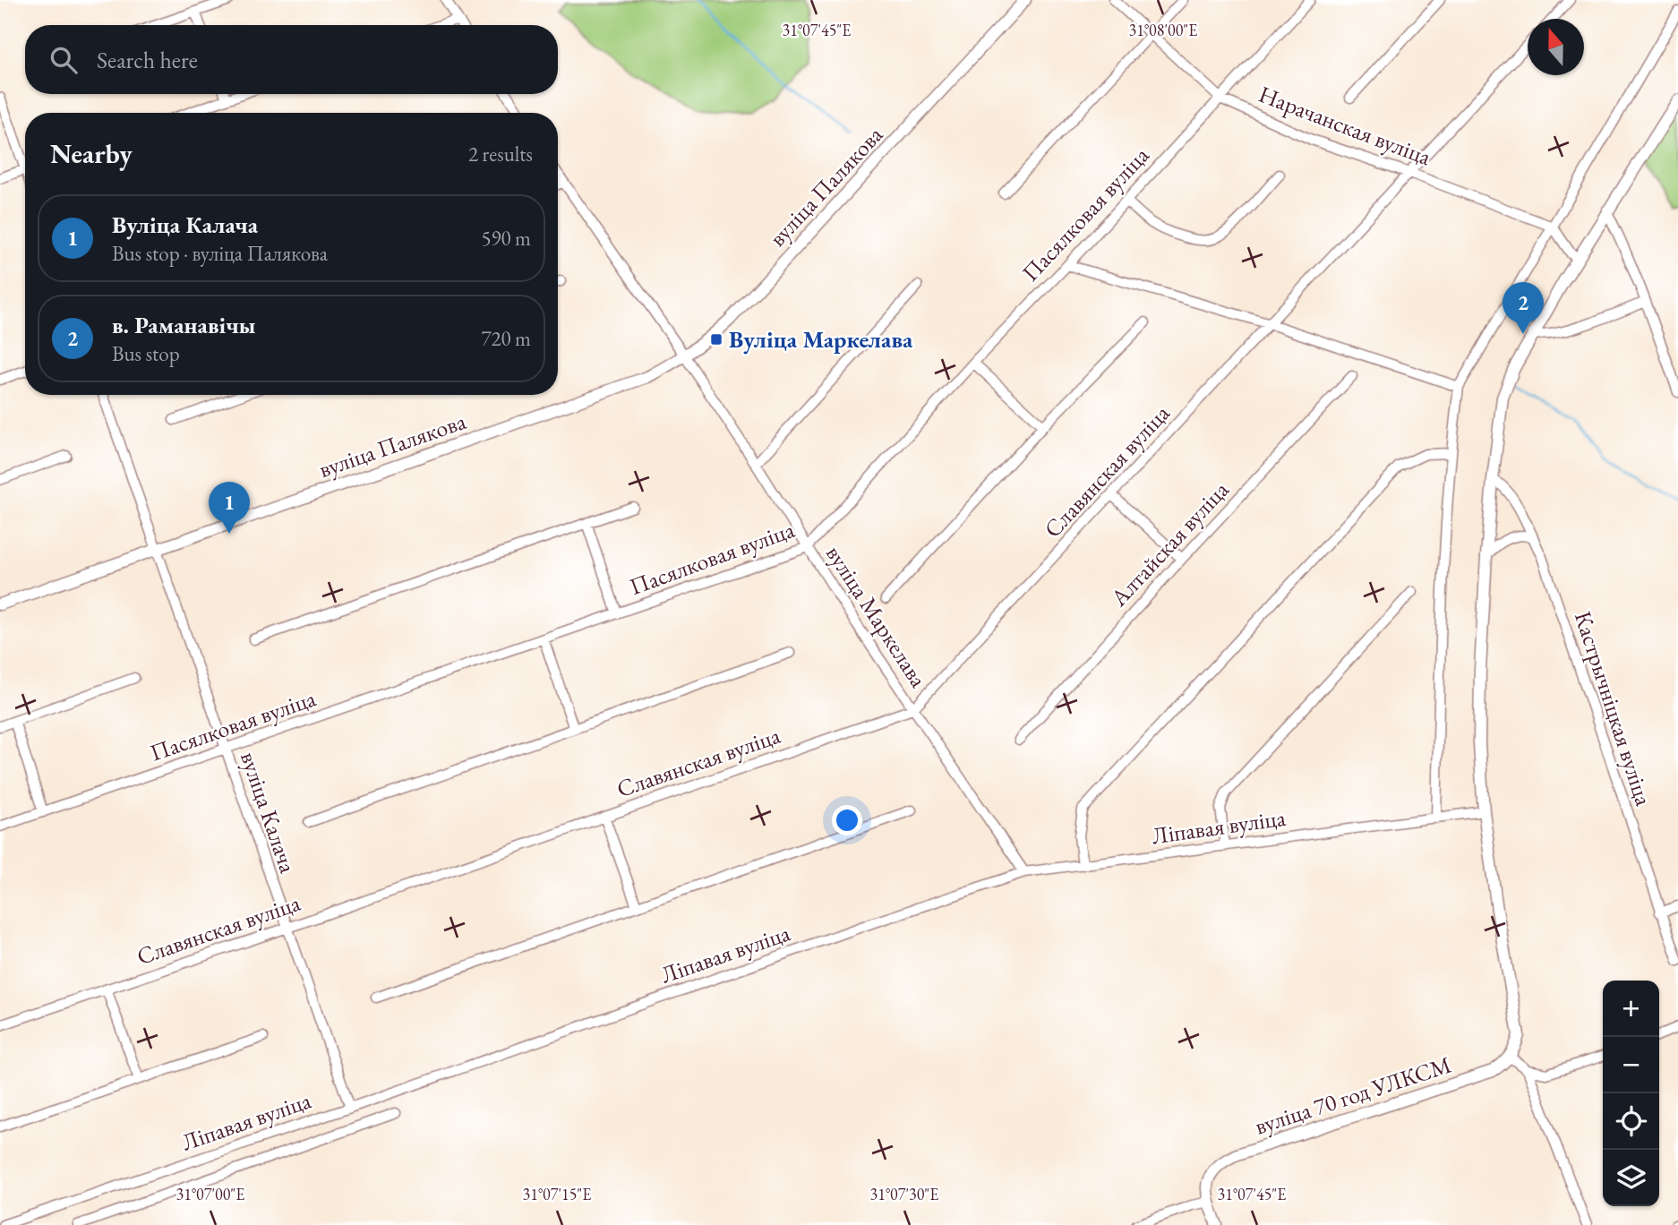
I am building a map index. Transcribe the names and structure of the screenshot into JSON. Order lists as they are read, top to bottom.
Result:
{
  "streets": {
    "street": [
      "Нарачанская вуліца",
      "вуліца Палякова",
      "Пасялковая вуліца",
      "Славянская вуліца",
      "Алтайская вуліца",
      "вуліца Маркелава",
      "Кастрычніцкая вуліца",
      "вуліца Калача",
      "Ліпавая вуліца",
      "вуліца 70 год УЛКСМ"
    ]
  },
  "crossings": [
    ["Нарачанская вуліца", "Пасялковая вуліца"],
    ["Нарачанская вуліца", "Славянская вуліца"],
    ["вуліца Палякова", "вуліца Маркелава"],
    ["вуліца Палякова", "вуліца Калача"],
    ["Пасялковая вуліца", "вуліца Маркелава"],
    ["Пасялковая вуліца", "вуліца Калача"],
    ["Славянская вуліца", "вуліца Маркелава"],
    ["Славянская вуліца", "вуліца Калача"],
    ["вуліца Маркелава", "Ліпавая вуліца"],
    ["вуліца Калача", "Ліпавая вуліца"]
  ],
  "places": {
    "transit": ["Вуліца Маркелава"]
  },
  "north": "top",
  "page": {
    "search": "Search here",
    "heading": ["Nearby", "2 results"],
    "list": [
      {
        "mark": "1",
        "name": "Вуліца Калача",
        "note": "Bus stop · вуліца Палякова",
        "value": "590 m"
      },
      {
        "mark": "2",
        "name": "в. Раманавічы",
        "note": "Bus stop",
        "value": "720 m"
      }
    ],
    "pins": ["2", "1"],
    "map_buttons": ["+", "−"]
  },
  "coordinates": [
    "31°07'45\"E",
    "31°08'00\"E",
    "31°07'00\"E",
    "31°07'15\"E",
    "31°07'30\"E"
  ]
}
